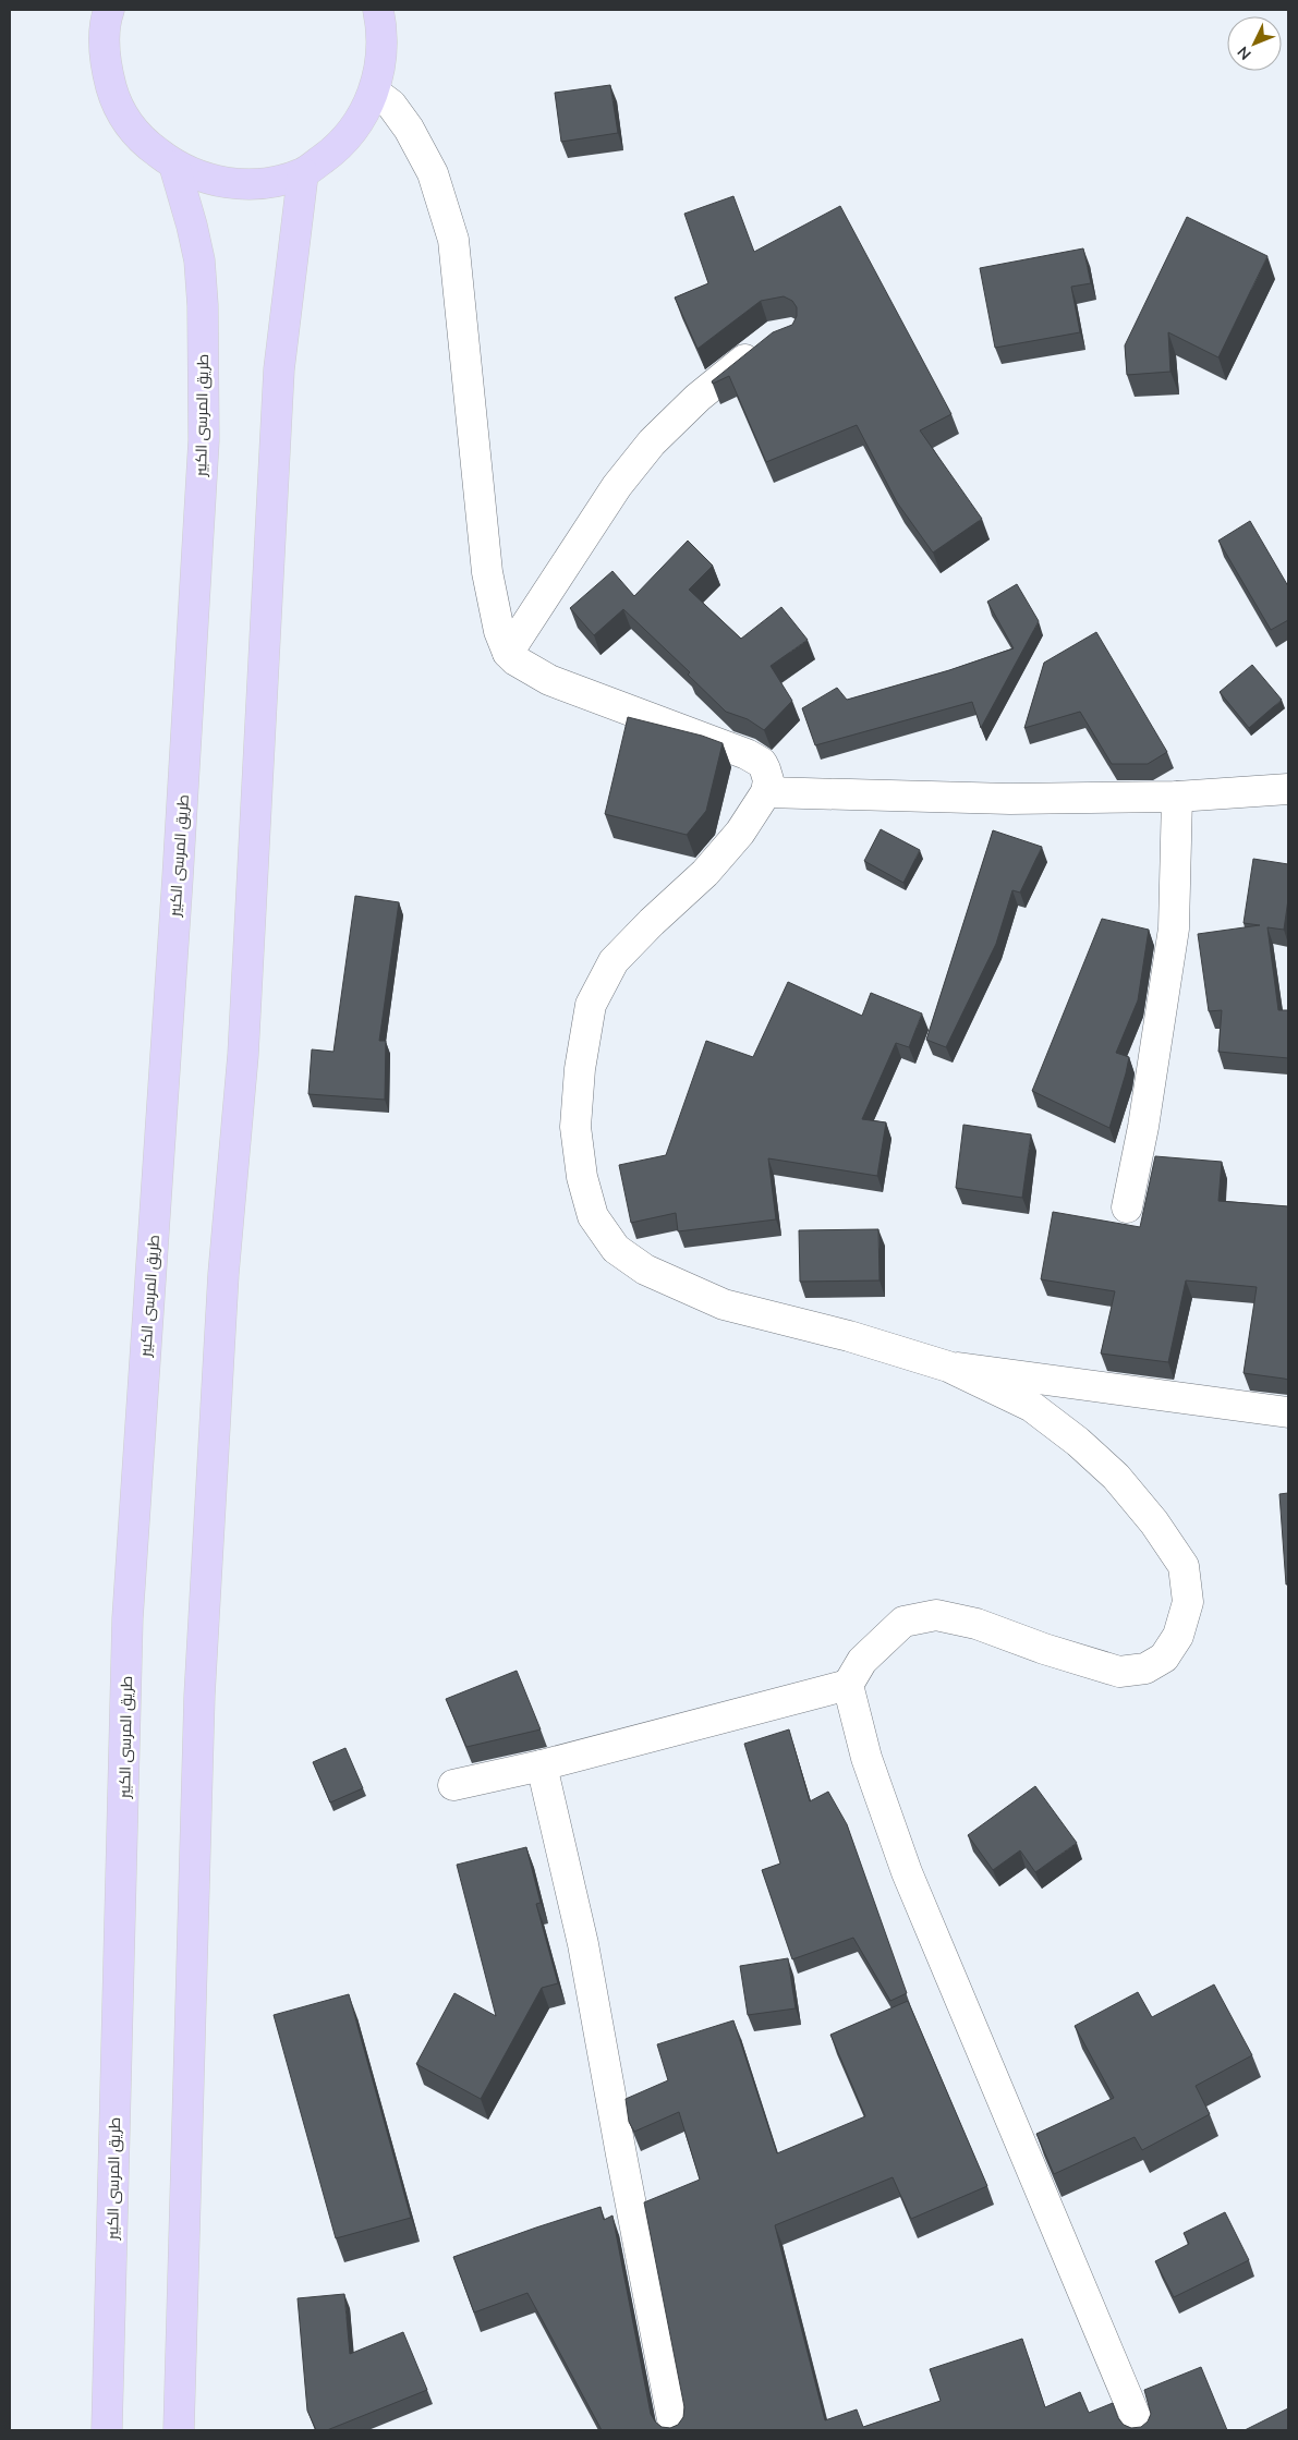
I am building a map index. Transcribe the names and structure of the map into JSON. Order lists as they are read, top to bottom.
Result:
{
  "streets": {
    "main road": ["طريق المرسى الكبير"]
  },
  "north": "bottom left"
}
